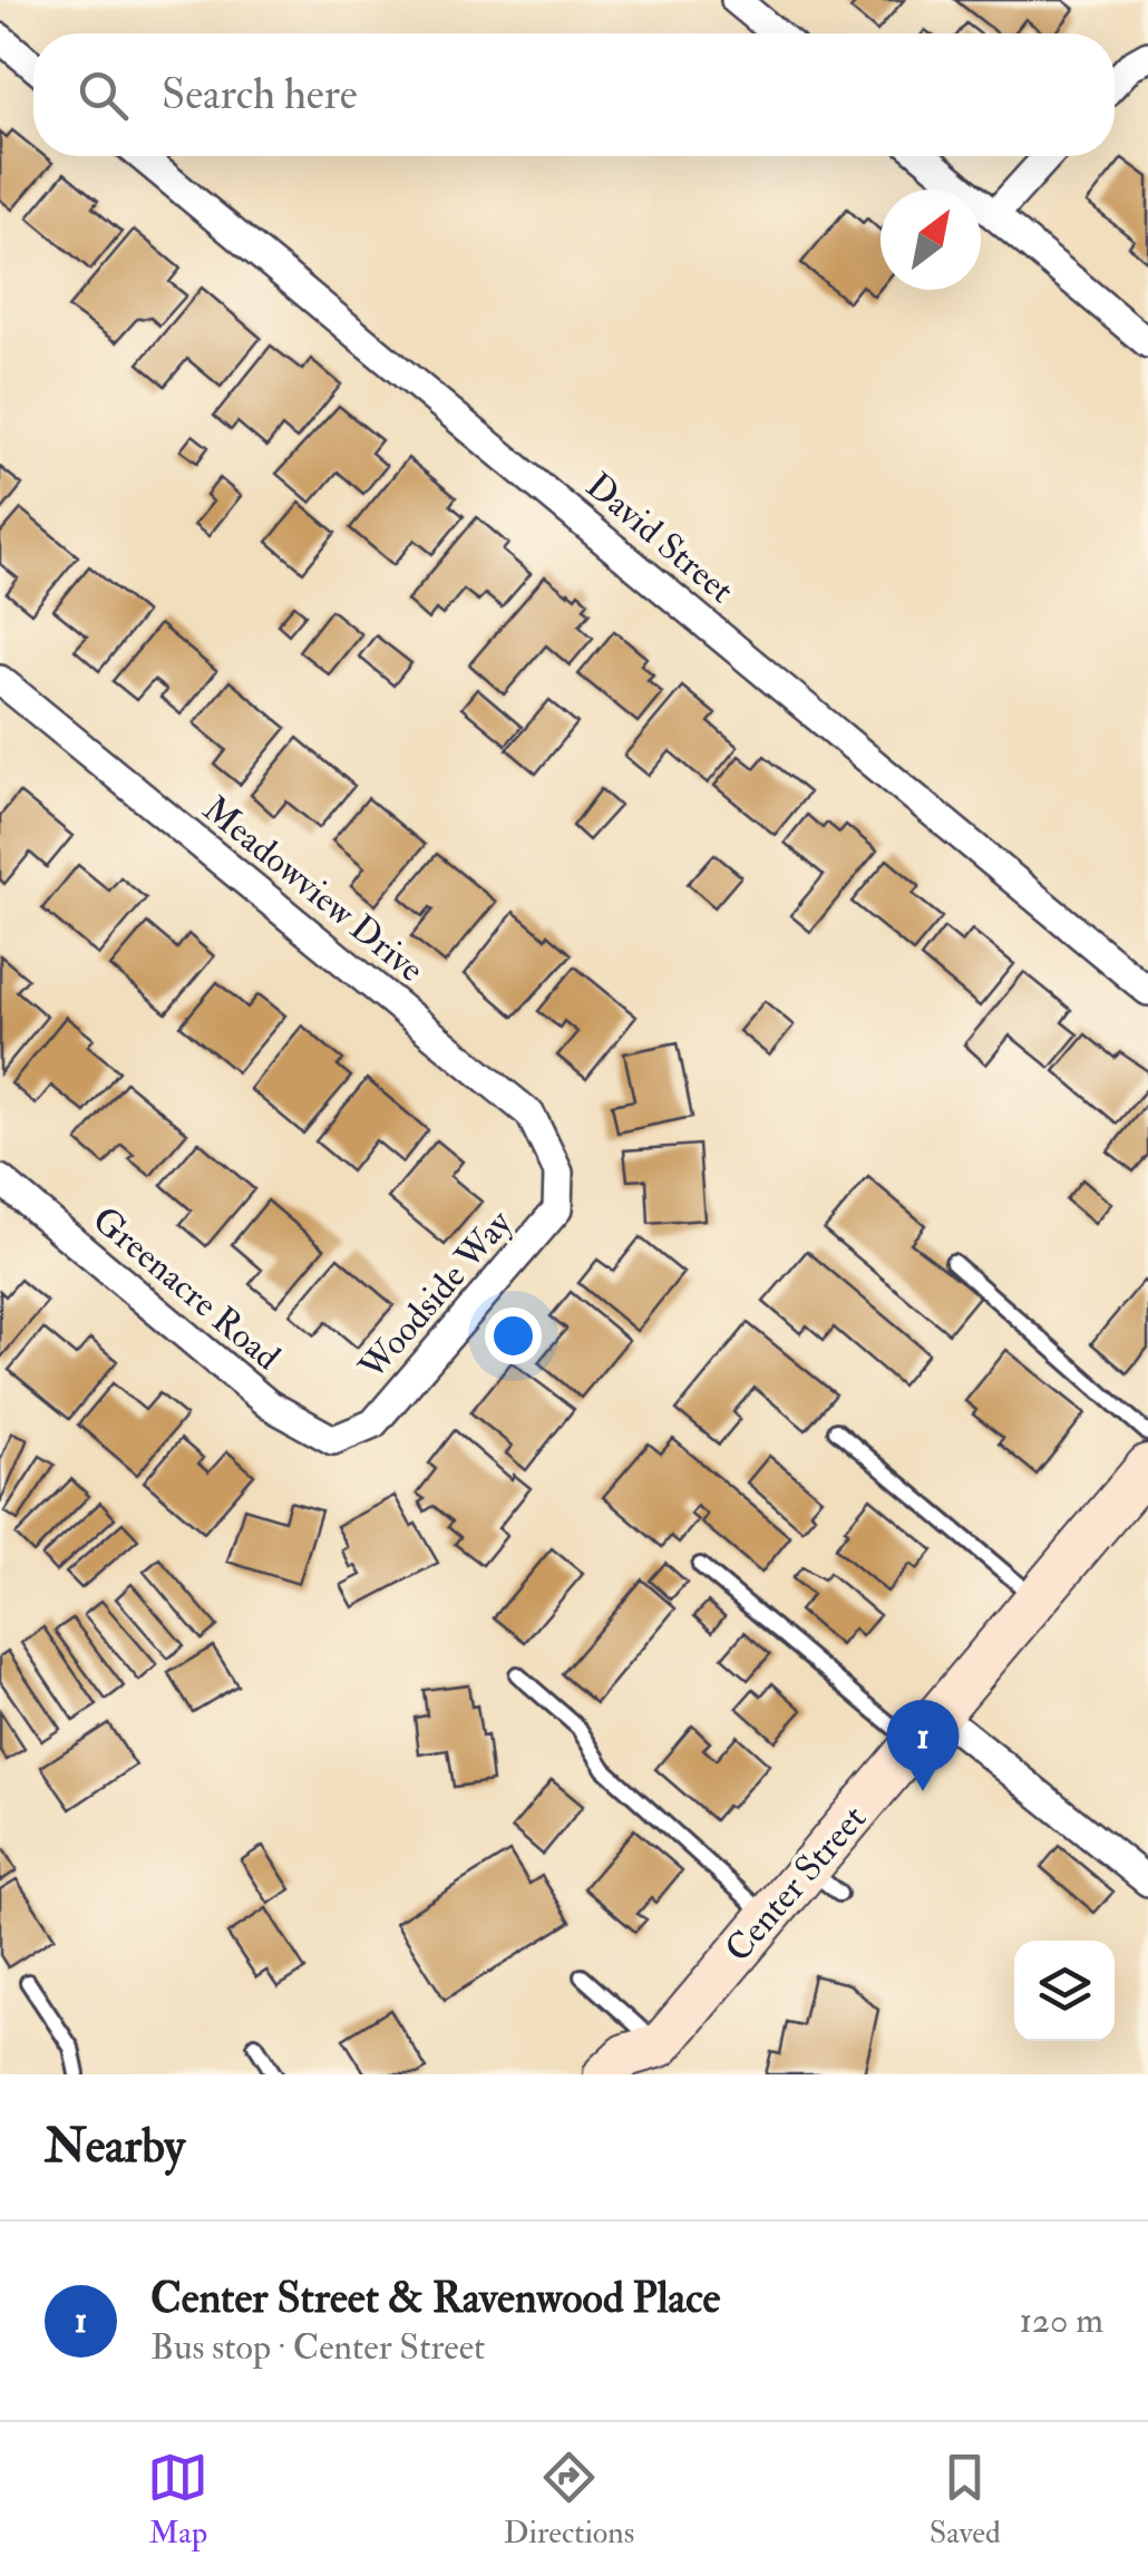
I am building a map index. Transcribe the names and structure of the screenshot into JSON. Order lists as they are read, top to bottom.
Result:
{
  "streets": {
    "street": [
      "David Street",
      "Meadowview Drive",
      "Greenacre Road",
      "Woodside Way",
      "Center Street"
    ]
  },
  "crossings": [
    ["Meadowview Drive", "Woodside Way"],
    ["Greenacre Road", "Woodside Way"]
  ],
  "north": "top right",
  "page": {
    "search": "Search here",
    "pins": "1",
    "heading": "Nearby",
    "list": [
      {
        "mark": "1",
        "name": "Center Street & Ravenwood Place",
        "note": "Bus stop · Center Street",
        "value": "120 m"
      }
    ],
    "nav": ["Map", "Directions", "Saved"]
  }
}
